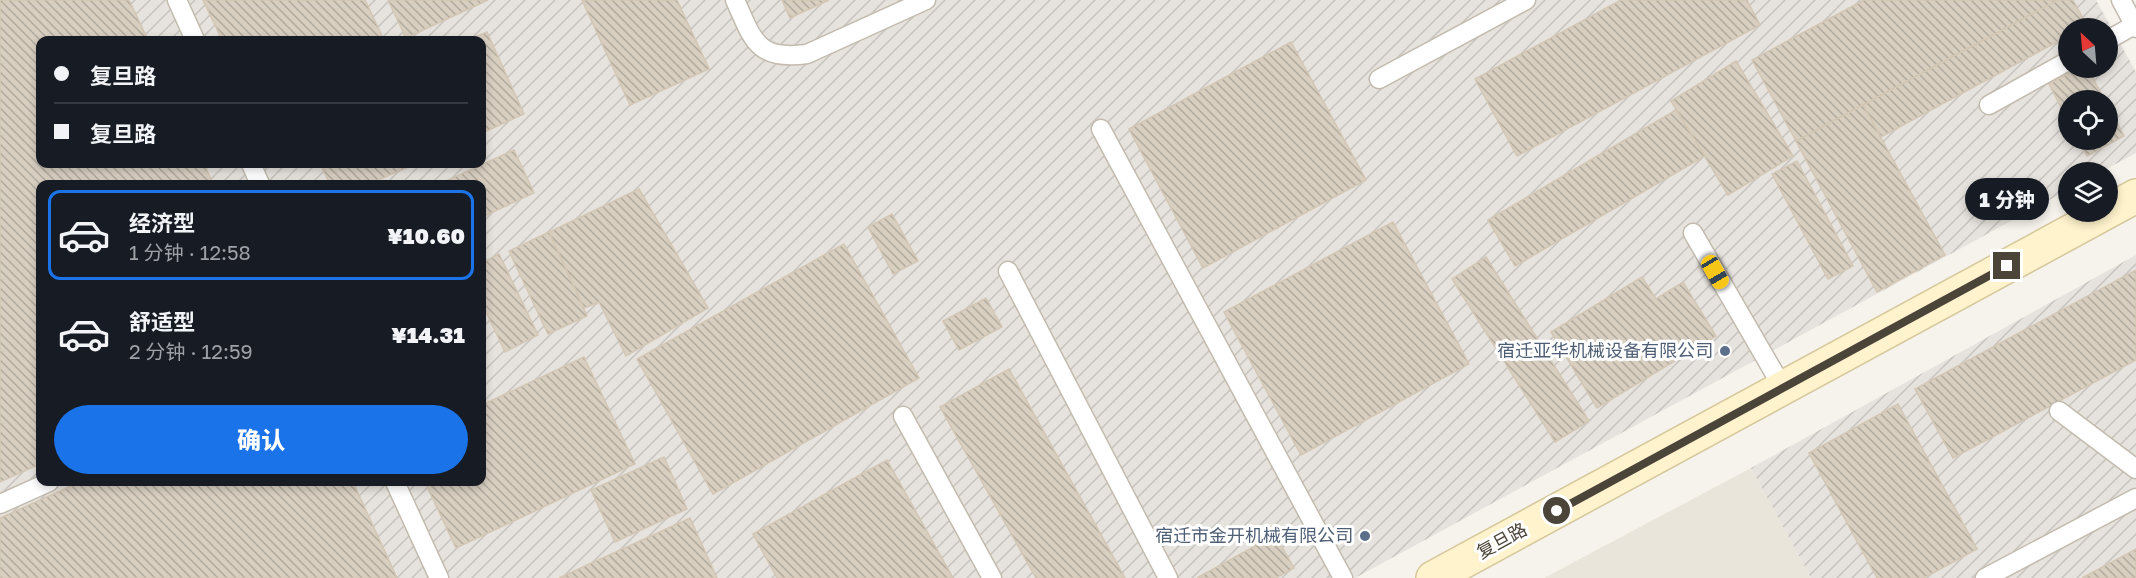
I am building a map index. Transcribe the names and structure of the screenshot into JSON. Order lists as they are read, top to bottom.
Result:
{
  "streets": {
    "street": ["复旦路"]
  },
  "places": ["宿迁亚华机械设备有限公司", "宿迁市金开机械有限公司"],
  "north": "top left",
  "page": {
    "banner": ["复旦路", "复旦路"],
    "bubble": "1 分钟",
    "list": [
      {
        "name": "经济型",
        "note": "1 分钟 · 12:58",
        "value": "¥10.60"
      },
      {
        "name": "舒适型",
        "note": "2 分钟 · 12:59",
        "value": "¥14.31"
      }
    ],
    "buttons": "确认"
  }
}
